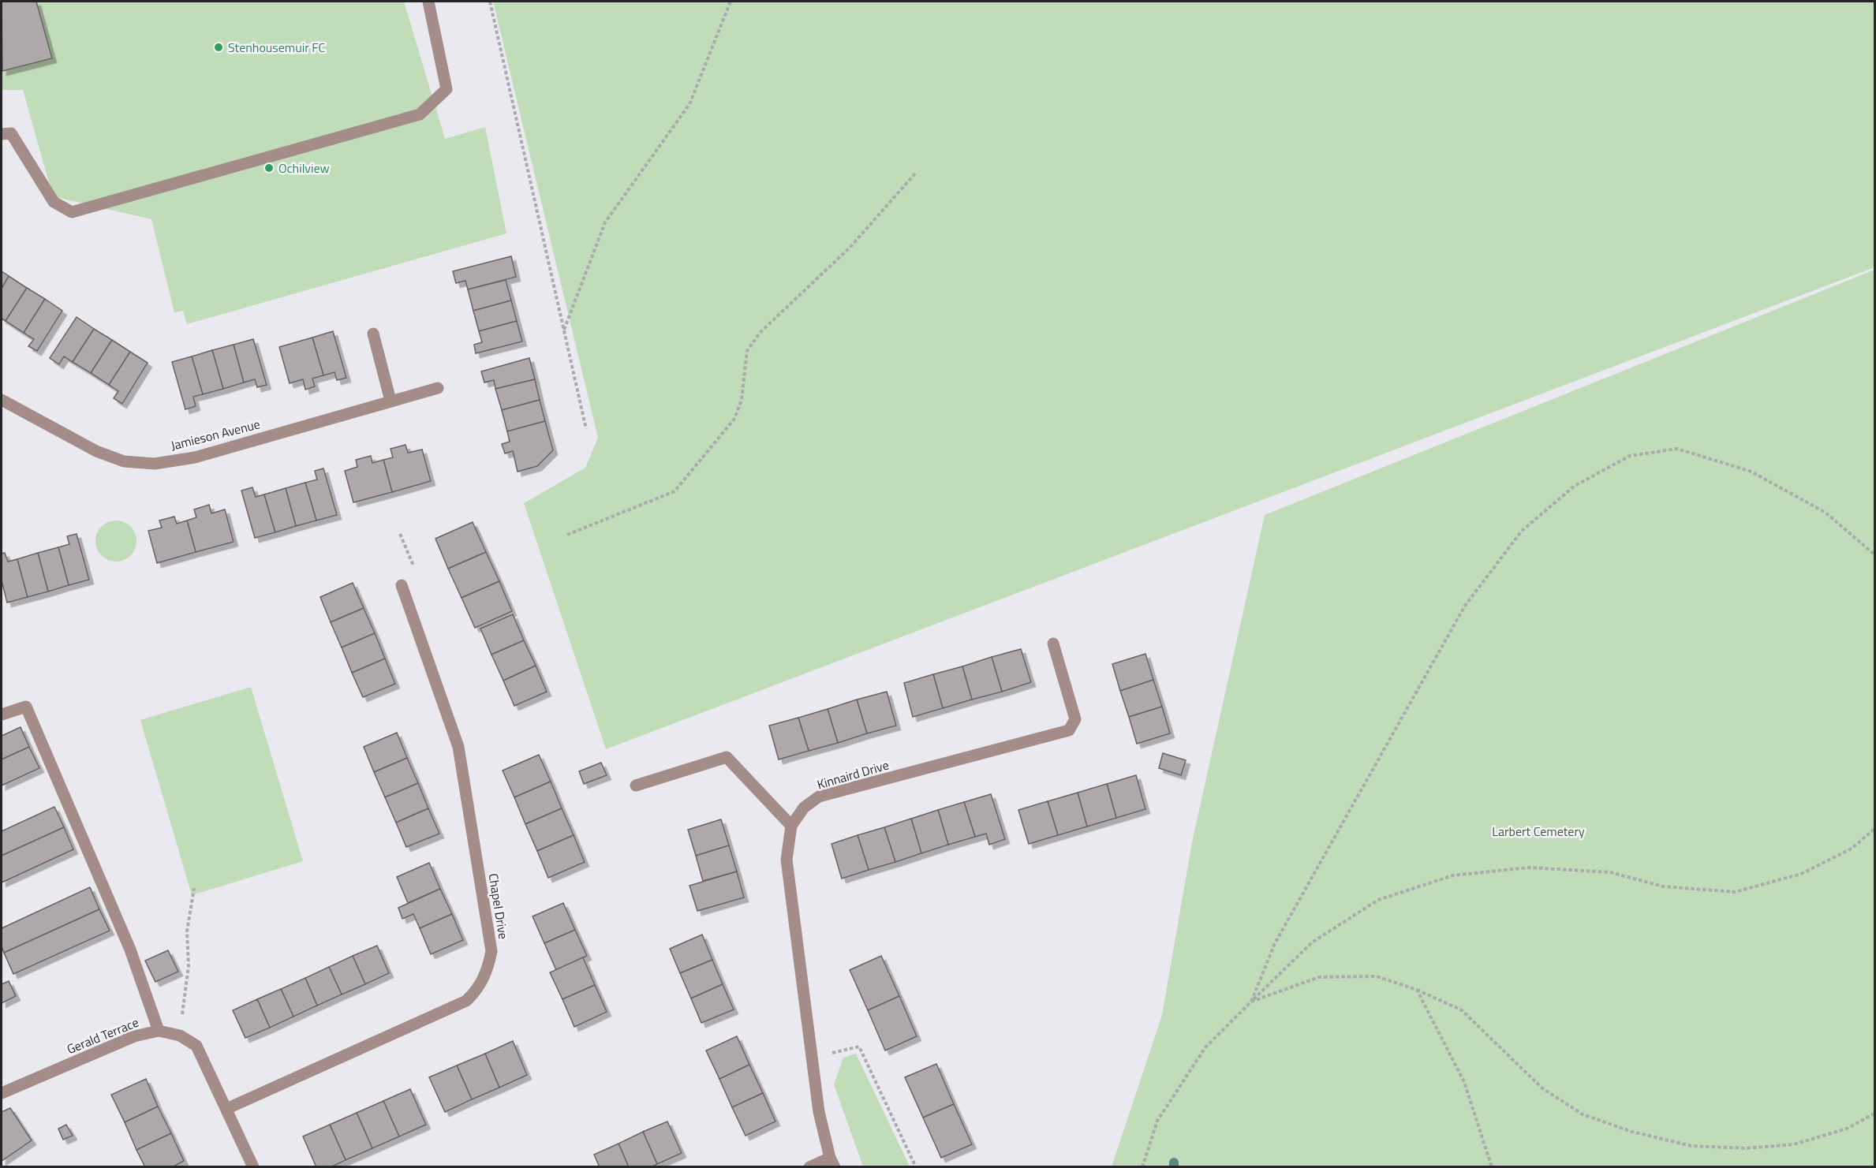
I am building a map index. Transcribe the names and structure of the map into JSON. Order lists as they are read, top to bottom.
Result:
{
  "streets": {
    "street": [
      "Jamieson Avenue",
      "Kinnaird Drive",
      "Chapel Drive",
      "Gerald Terrace"
    ]
  },
  "crossings": [
    ["Chapel Drive", "Gerald Terrace"]
  ],
  "parks": ["Larbert Cemetery"],
  "places": ["Stenhousemuir FC", "Ochilview"]
}
